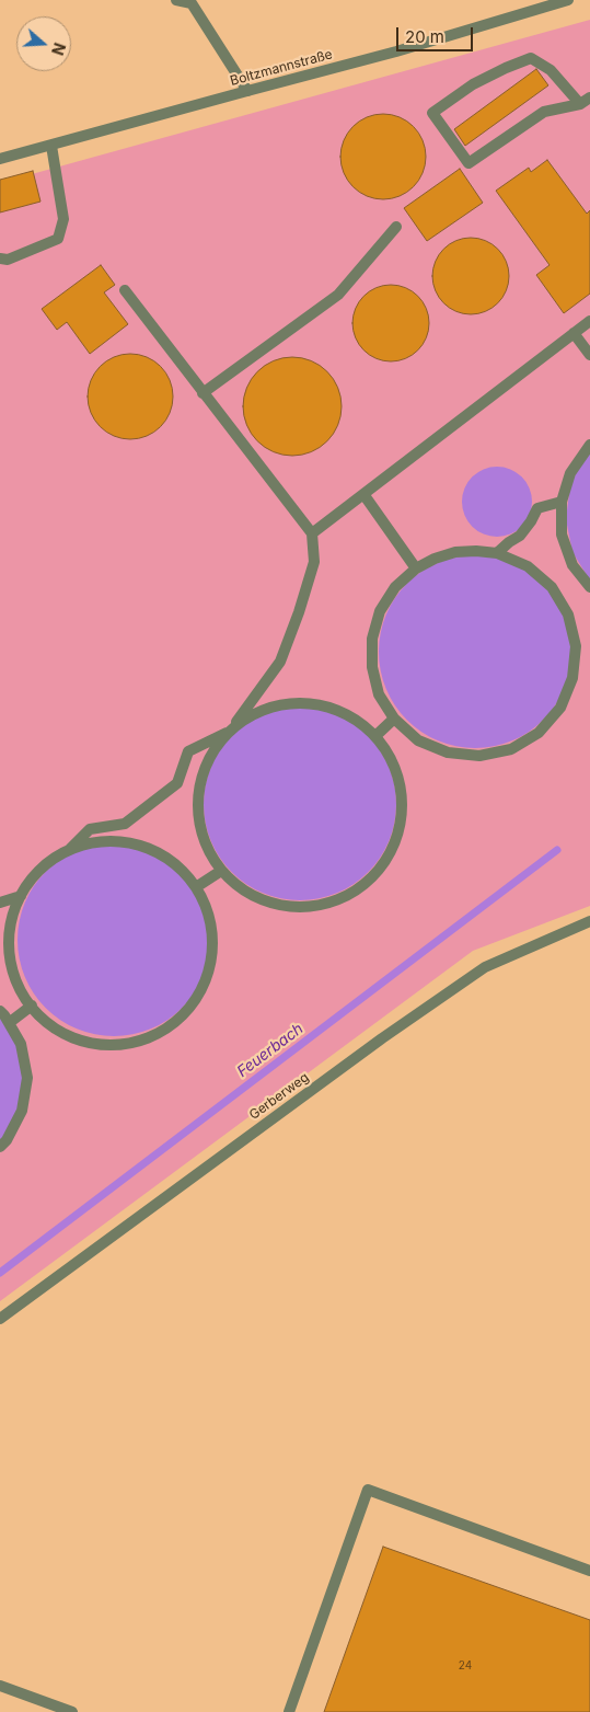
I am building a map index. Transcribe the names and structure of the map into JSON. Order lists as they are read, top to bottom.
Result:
{
  "streets": {
    "street": ["Boltzmannstraße", "Gerberweg"]
  },
  "water": ["Feuerbach"],
  "house_numbers": ["24"],
  "scale_bar": "20 m",
  "north": "right"
}
